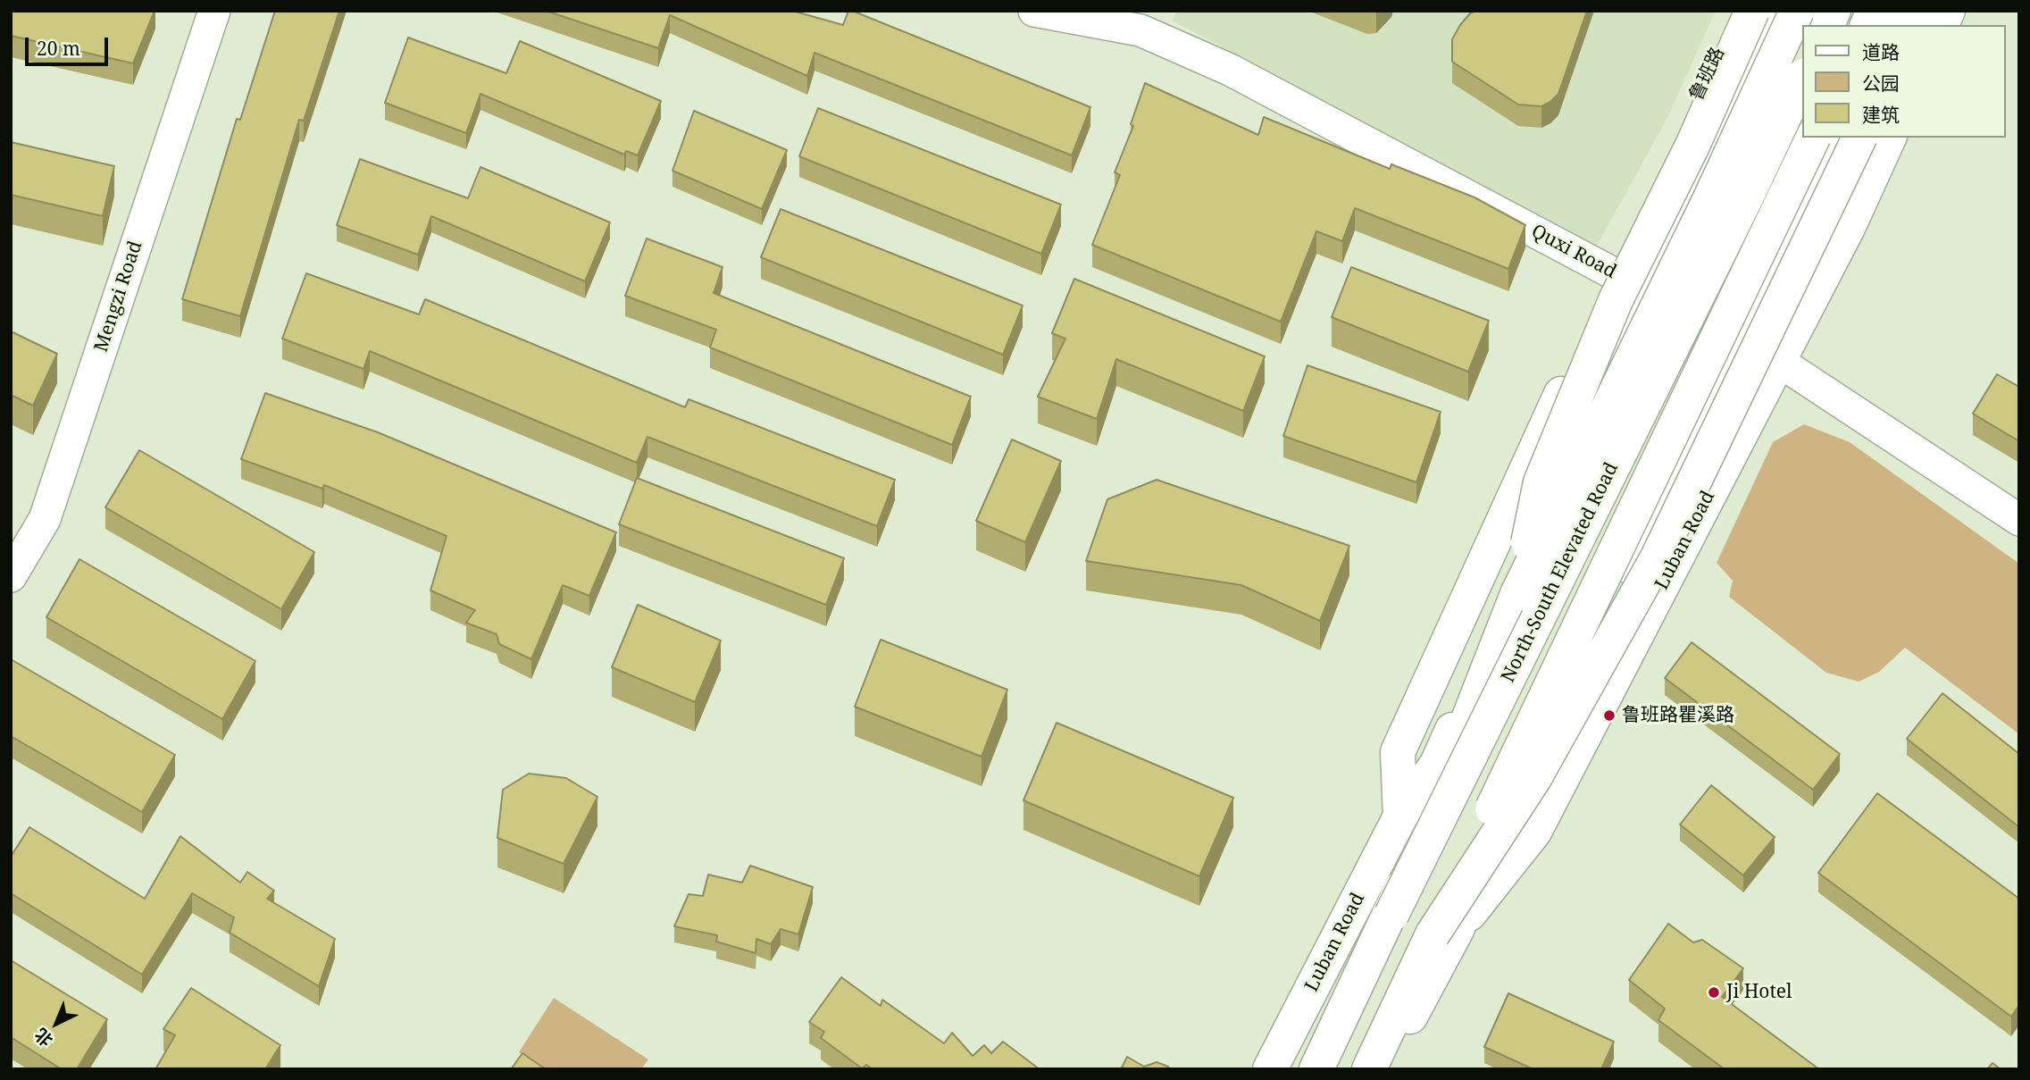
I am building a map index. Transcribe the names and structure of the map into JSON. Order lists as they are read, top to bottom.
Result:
{
  "streets": {
    "main road": ["Luban Road", "North-South Elevated Road"],
    "street": ["Quxi Road", "Mengzi Road"]
  },
  "crossings": [
    ["Quxi Road", "Luban Road"]
  ],
  "places": ["鲁班路瞿溪路", "Ji Hotel"],
  "legend": ["道路", "公园", "建筑"],
  "scale_bar": "20 m",
  "north": "bottom left"
}
